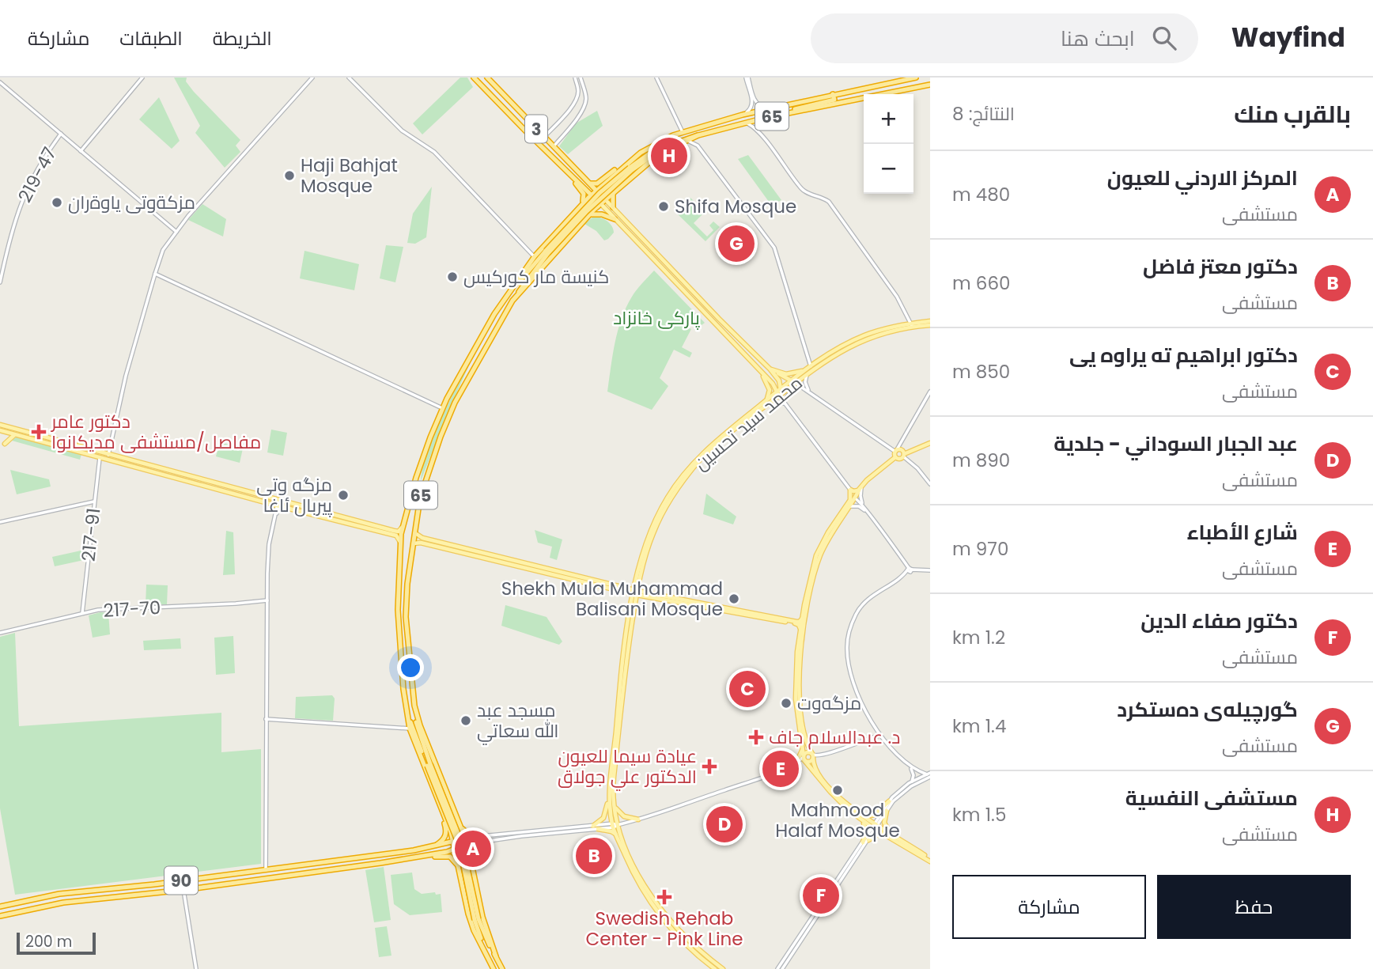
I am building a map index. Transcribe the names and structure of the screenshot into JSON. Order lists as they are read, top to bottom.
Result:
{
  "streets": {
    "highway": ["65", "3", "90"],
    "main road": ["محمد سید تحسین"],
    "street": ["219-47", "217-91", "217-70"]
  },
  "crossings": [
    ["65", "3"],
    ["65", "90"],
    ["217-91", "217-70"]
  ],
  "parks": ["پارکی خانزاد"],
  "places": {
    "other": [
      "Haji Bahjat Mosque",
      "مزكةوتى ياوةران",
      "Shifa Mosque",
      "كنيسة مار كوركيس",
      "مزگه وتى پيربال ئاغا",
      "Shekh Mula Muhammad Balisani Mosque",
      "مزگه‌وت",
      "مسجد عبد الله سعاتي",
      "Mahmood Halaf Mosque"
    ],
    "health": [
      "دكتور عامر مفاصل/مستشفى مديكانوا",
      "د. عبدالسلام جاف",
      "عيادة سيما للعيون الدكتور علي جولاق",
      "Swedish Rehab Center - Pink Line"
    ]
  },
  "scale_bar": "200 m",
  "page": {
    "header": "Wayfind",
    "search": "ابحث هنا",
    "nav": ["الخريطة", "الطبقات", "مشاركة"],
    "heading": ["بالقرب منك", "النتائج: 8"],
    "map_buttons": ["+", "−"],
    "pins": [
      "H",
      "G",
      "C",
      "E",
      "D",
      "A",
      "B",
      "F"
    ],
    "list": [
      {
        "mark": "A",
        "name": "المركز الاردني للعيون",
        "note": "مستشفى",
        "value": "480 m"
      },
      {
        "mark": "B",
        "name": "دكتور معتز فاضل",
        "note": "مستشفى",
        "value": "660 m"
      },
      {
        "mark": "C",
        "name": "دكتور ابراهيم ته يراوه يى",
        "note": "مستشفى",
        "value": "850 m"
      },
      {
        "mark": "D",
        "name": "عبد الجبار السوداني - جلدية",
        "note": "مستشفى",
        "value": "890 m"
      },
      {
        "mark": "E",
        "name": "شارع الأطباء",
        "note": "مستشفى",
        "value": "970 m"
      },
      {
        "mark": "F",
        "name": "دكتور صفاء الدين",
        "note": "مستشفى",
        "value": "1.2 km"
      },
      {
        "mark": "G",
        "name": "گورچیله‌ی ده‌ستكرد",
        "note": "مستشفى",
        "value": "1.4 km"
      },
      {
        "mark": "H",
        "name": "مستشفى النفسية",
        "note": "مستشفى",
        "value": "1.5 km"
      }
    ],
    "buttons": ["حفظ", "مشاركة"],
    "scale": "200 m"
  }
}
